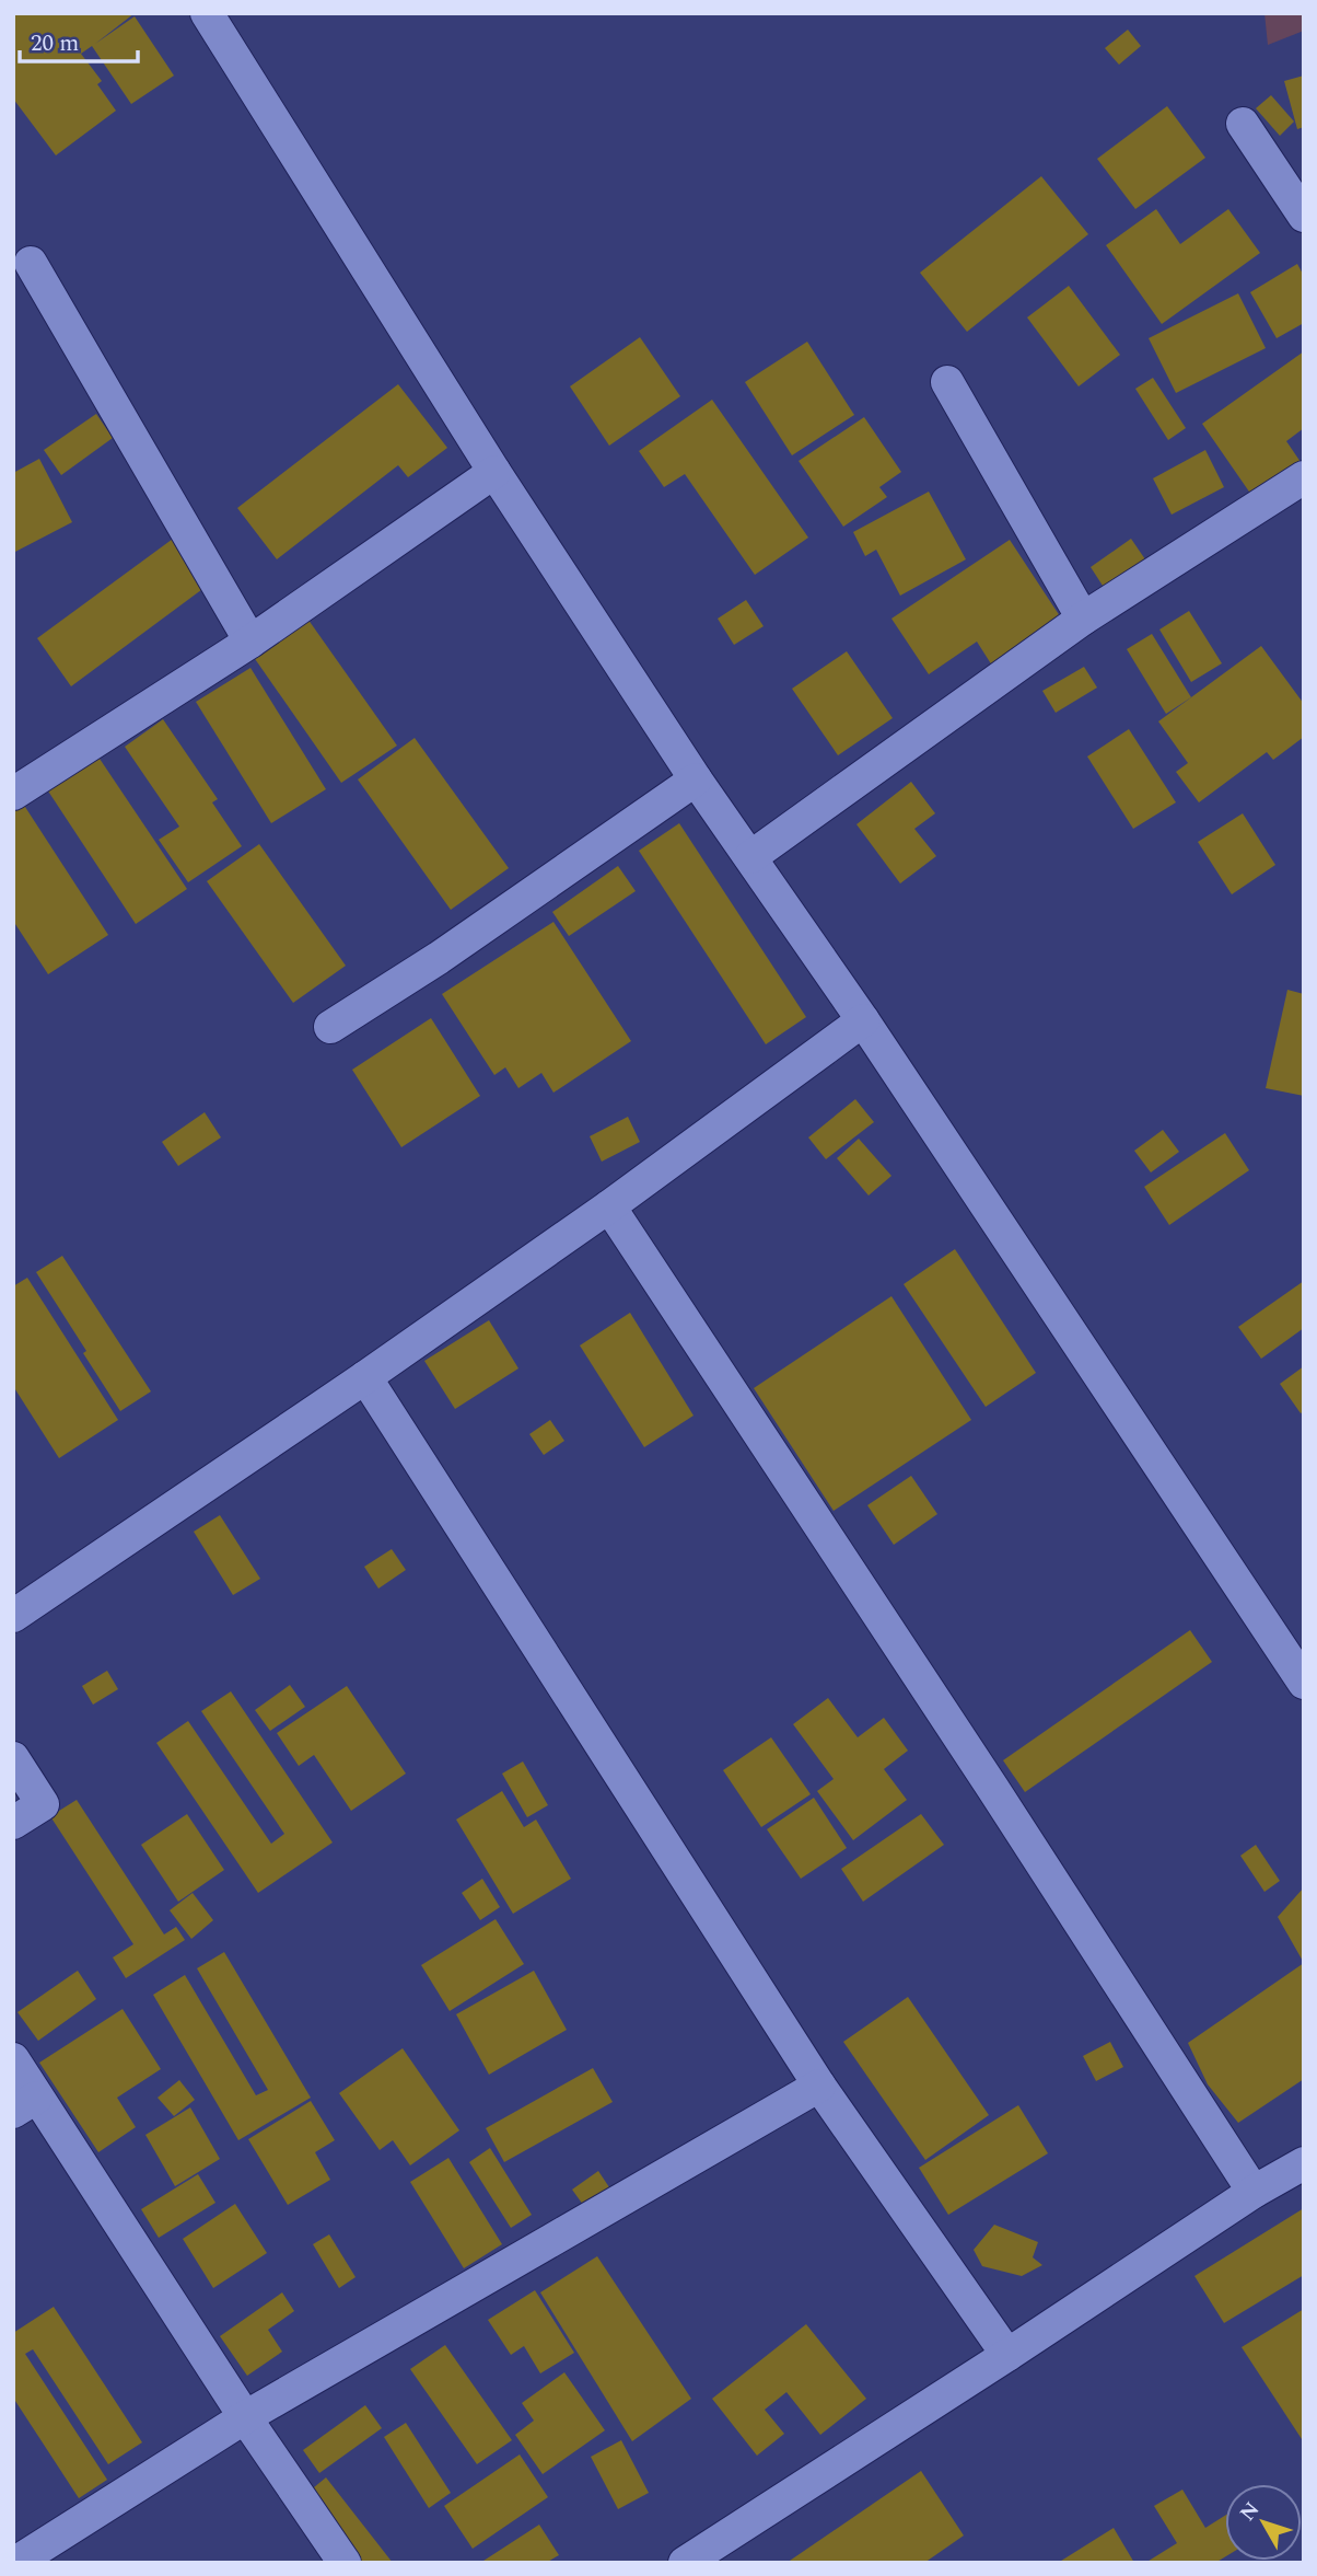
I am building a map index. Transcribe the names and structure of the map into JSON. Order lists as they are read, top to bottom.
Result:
{
  "scale_bar": "20 m",
  "north": "top left"
}
